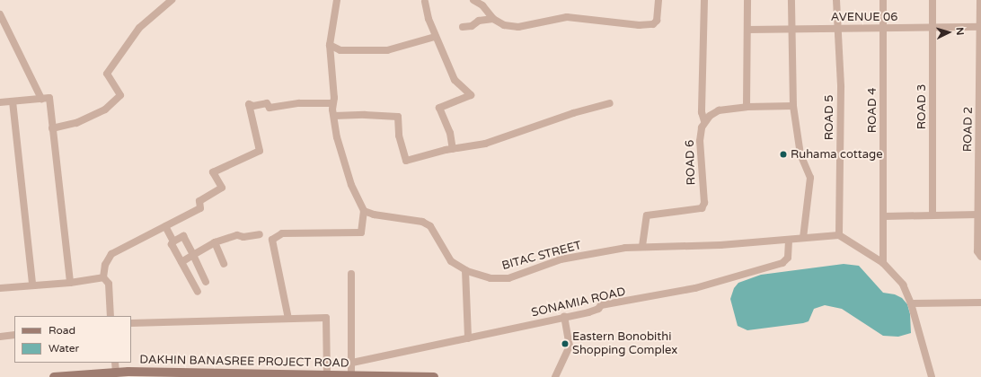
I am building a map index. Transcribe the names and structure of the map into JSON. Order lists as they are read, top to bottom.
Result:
{
  "streets": {
    "street": [
      "AVENUE 06",
      "ROAD 3",
      "ROAD 4",
      "ROAD 5",
      "ROAD 2",
      "ROAD 6",
      "BITAC STREET",
      "SONAMIA ROAD",
      "DAKHIN BANASREE PROJECT ROAD"
    ]
  },
  "crossings": [
    ["AVENUE 06", "ROAD 3"],
    ["AVENUE 06", "ROAD 4"],
    ["AVENUE 06", "ROAD 5"],
    ["AVENUE 06", "ROAD 2"],
    ["ROAD 5", "BITAC STREET"],
    ["ROAD 6", "BITAC STREET"],
    ["BITAC STREET", "SONAMIA ROAD"]
  ],
  "places": ["Ruhama cottage", "Eastern Bonobithi Shopping Complex"],
  "legend": ["Road", "Water"],
  "north": "right"
}
